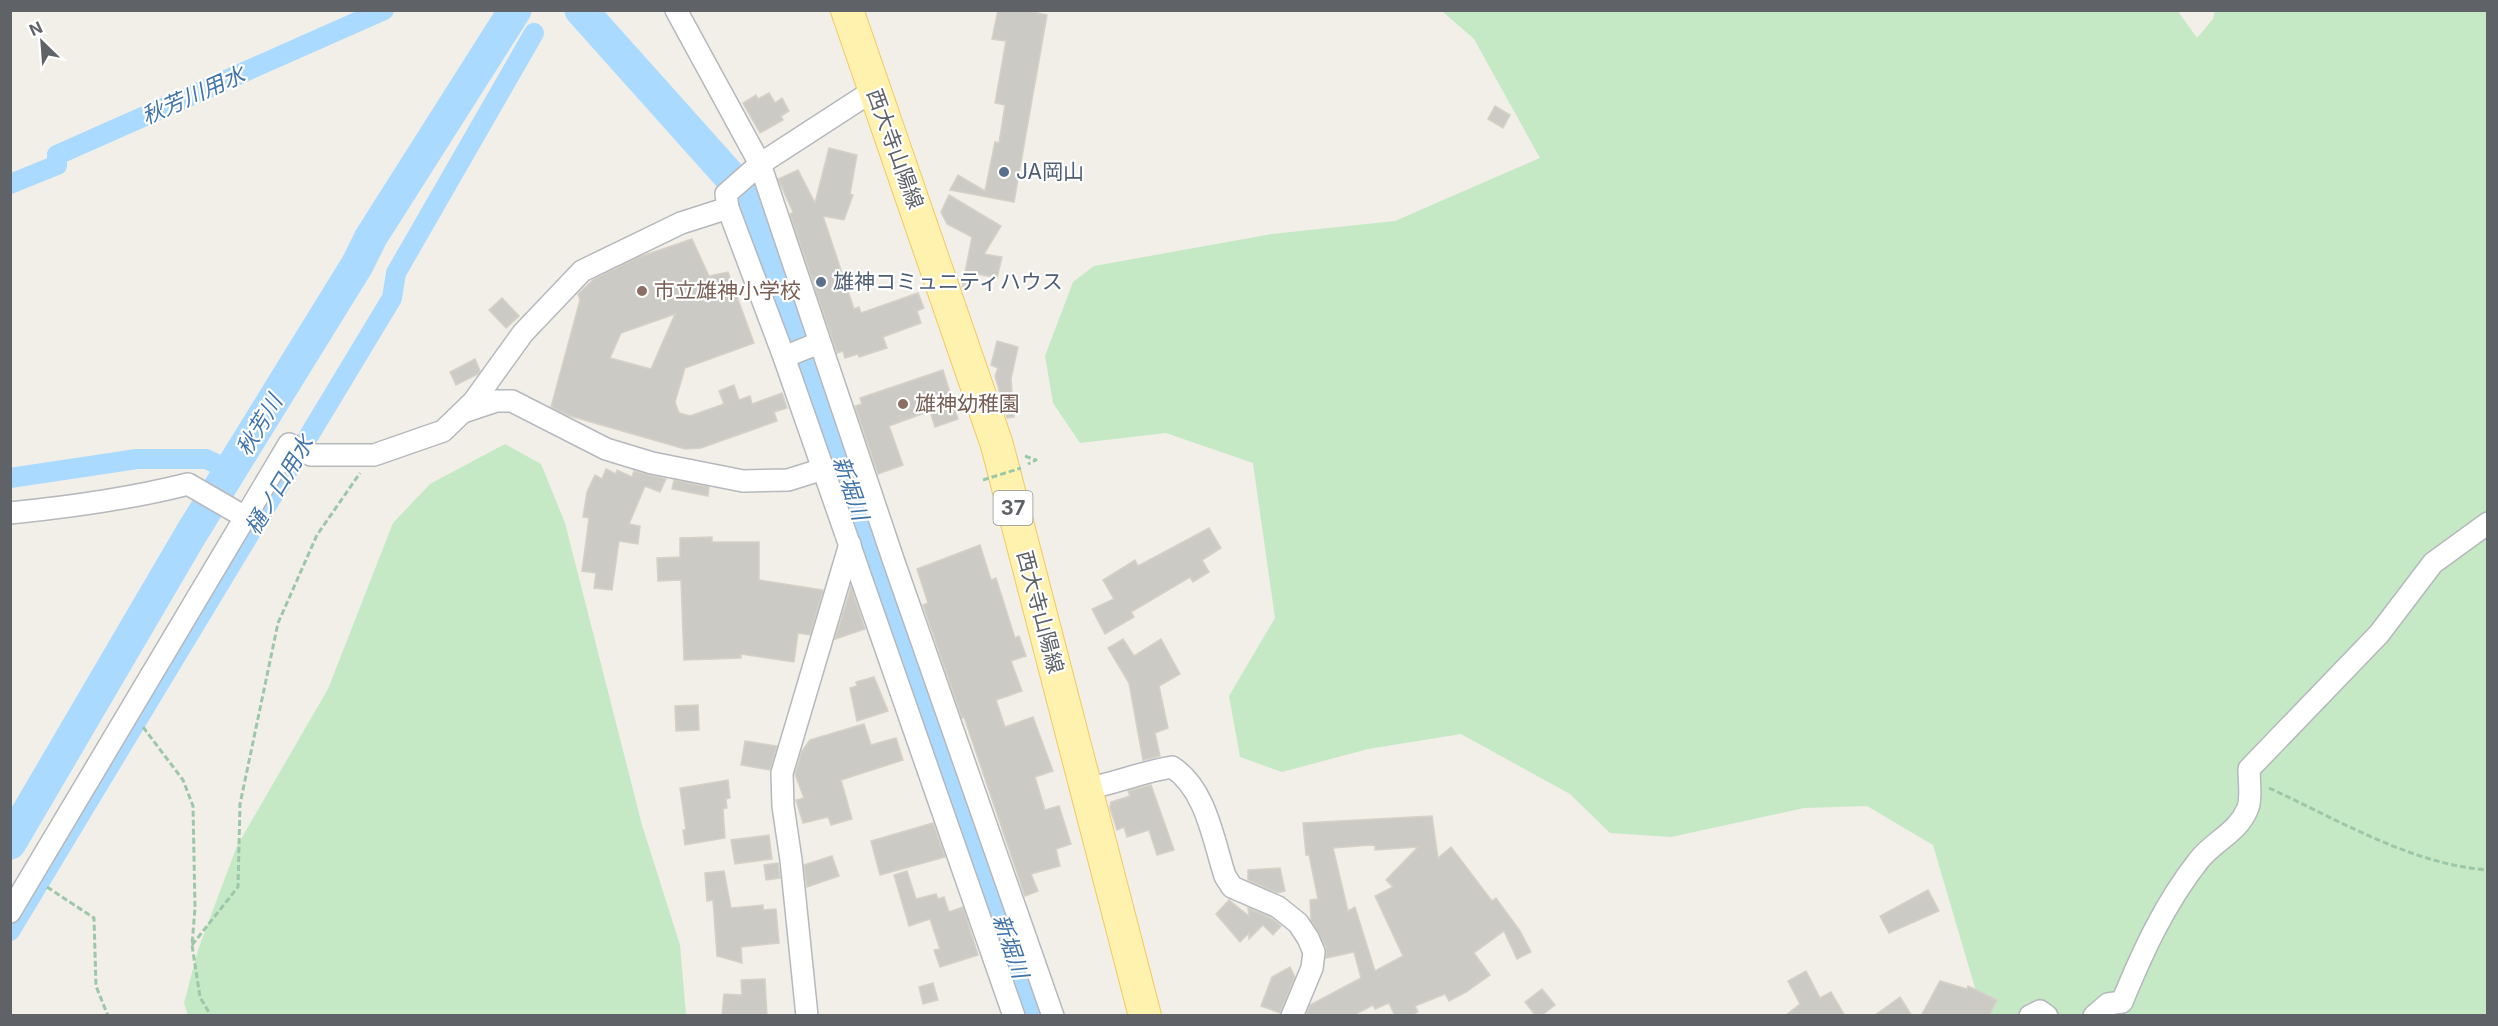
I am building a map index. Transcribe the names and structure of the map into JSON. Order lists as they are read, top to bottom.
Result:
{
  "streets": {
    "main road": ["西大寺山陽線", "37"]
  },
  "water": [
    "秋芳川用水",
    "秋芳川",
    "樋ノ口用水",
    "新堀川"
  ],
  "places": [
    "JA岡山",
    "雄神コミュニティハウス",
    "市立雄神小学校",
    "雄神幼稚園"
  ],
  "north": "top left"
}
